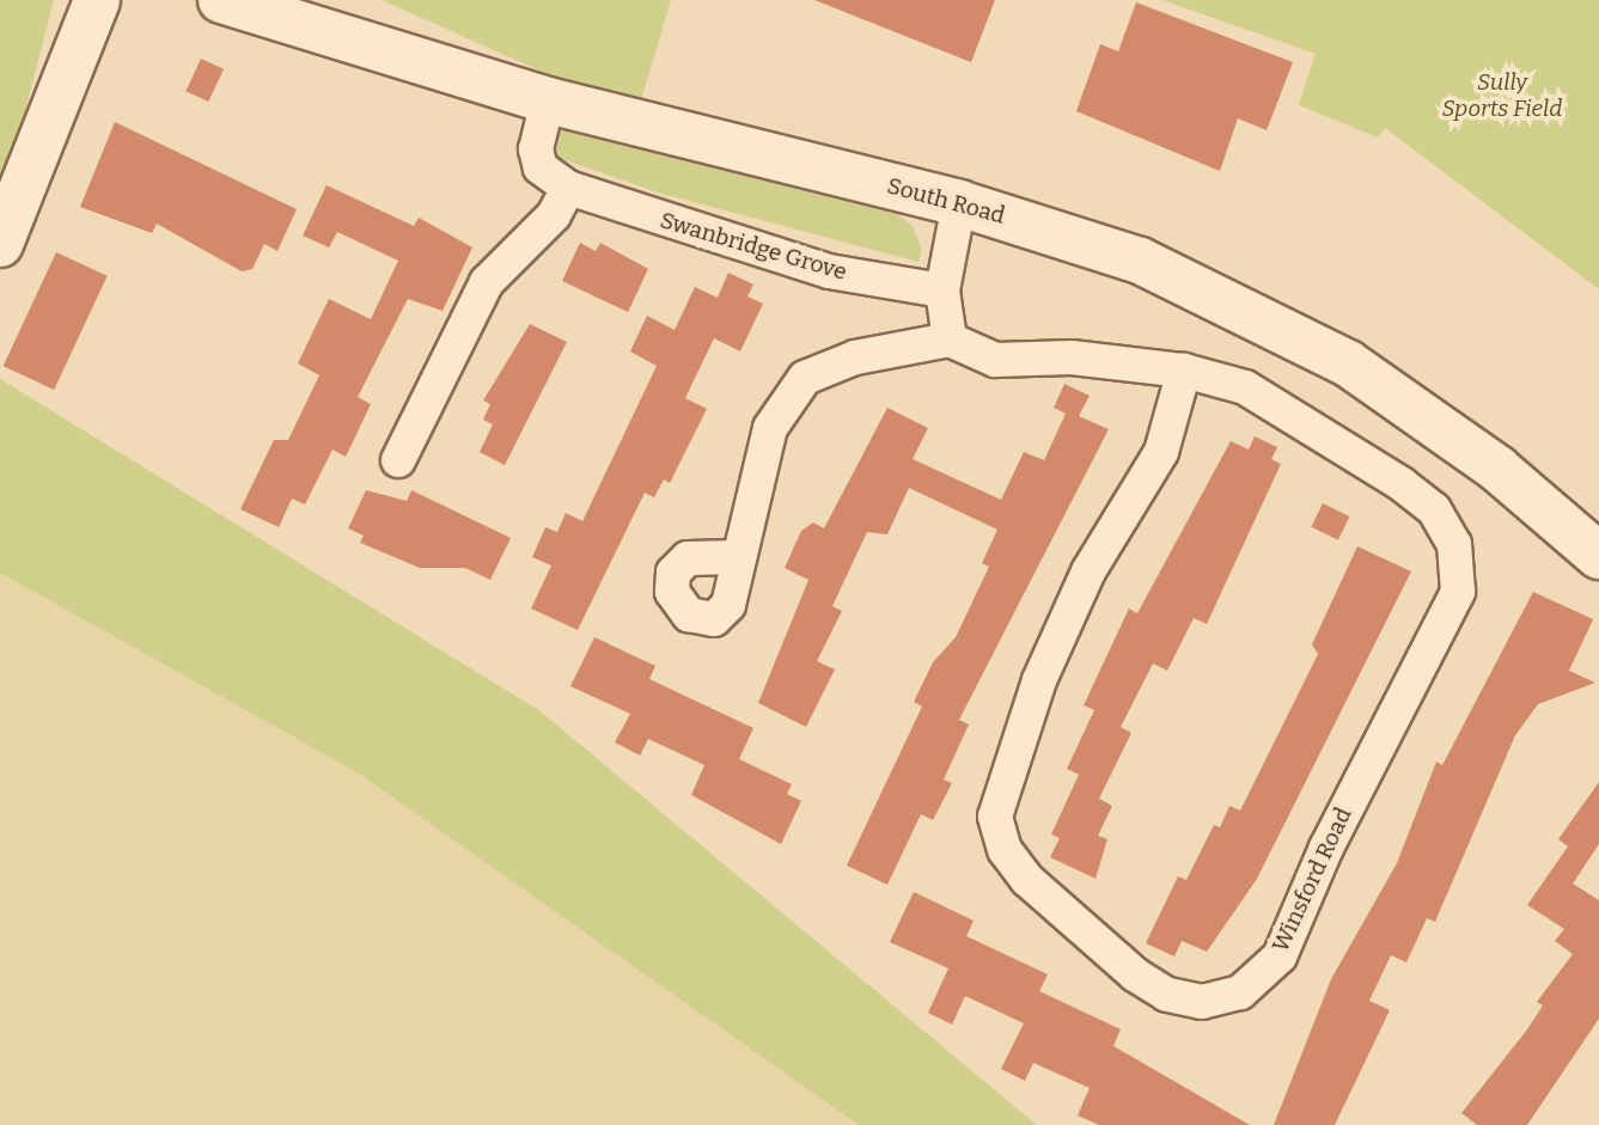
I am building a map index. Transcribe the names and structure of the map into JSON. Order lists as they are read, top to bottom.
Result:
{
  "streets": {
    "main road": ["South Road"],
    "street": ["Swanbridge Grove", "Winsford Road"]
  },
  "crossings": [
    ["South Road", "Swanbridge Grove"]
  ],
  "parks": ["Sully Sports Field"]
}
